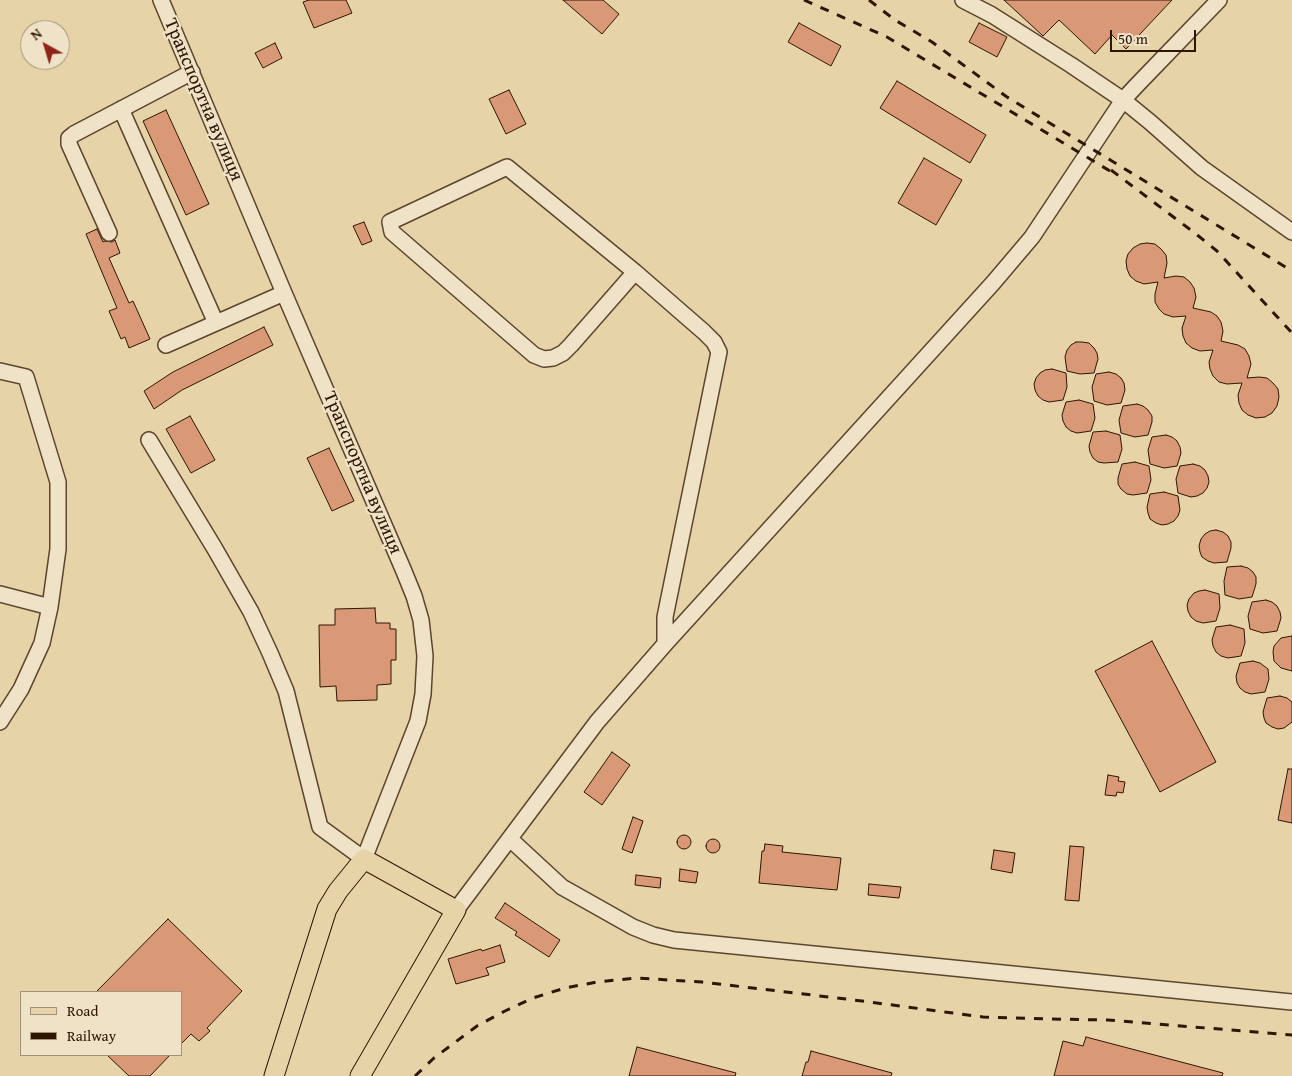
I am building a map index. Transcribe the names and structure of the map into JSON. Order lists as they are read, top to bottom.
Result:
{
  "streets": {
    "street": ["Транспортна вулиця"]
  },
  "legend": ["Road", "Railway"],
  "scale_bar": "50 m",
  "north": "top left"
}
